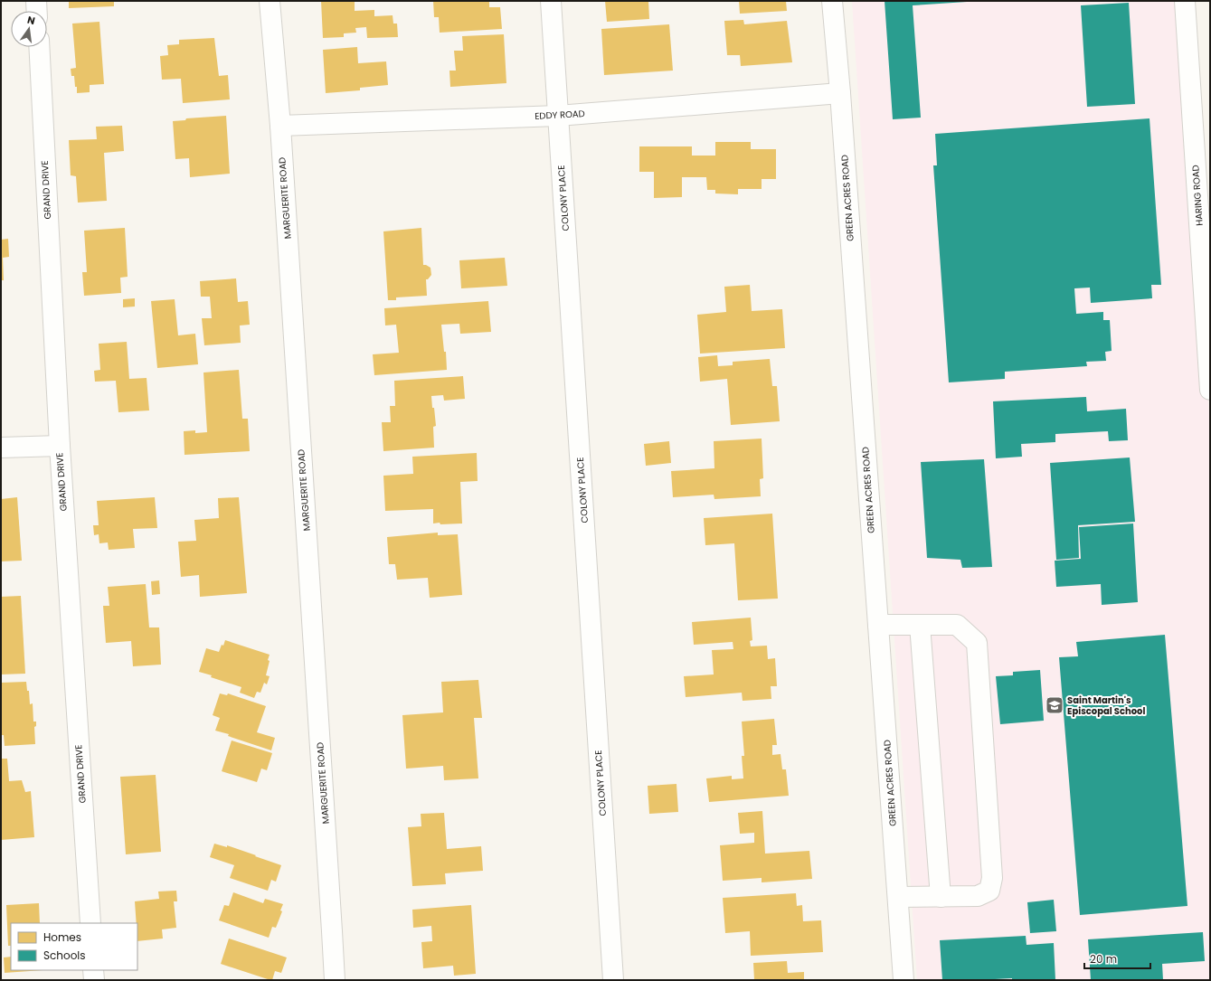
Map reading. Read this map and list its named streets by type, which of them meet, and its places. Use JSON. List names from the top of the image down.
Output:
{
  "streets": {
    "street": [
      "EDDY ROAD",
      "GRAND DRIVE",
      "HARING ROAD",
      "MARGUERITE ROAD",
      "COLONY PLACE",
      "GREEN ACRES ROAD"
    ]
  },
  "crossings": [
    ["EDDY ROAD", "MARGUERITE ROAD"],
    ["EDDY ROAD", "COLONY PLACE"],
    ["EDDY ROAD", "GREEN ACRES ROAD"]
  ],
  "places": {
    "school or university": ["Saint Martin's Episcopal School"]
  },
  "legend": ["Homes", "Schools"],
  "scale_bar": "20 m",
  "north": "top"
}
